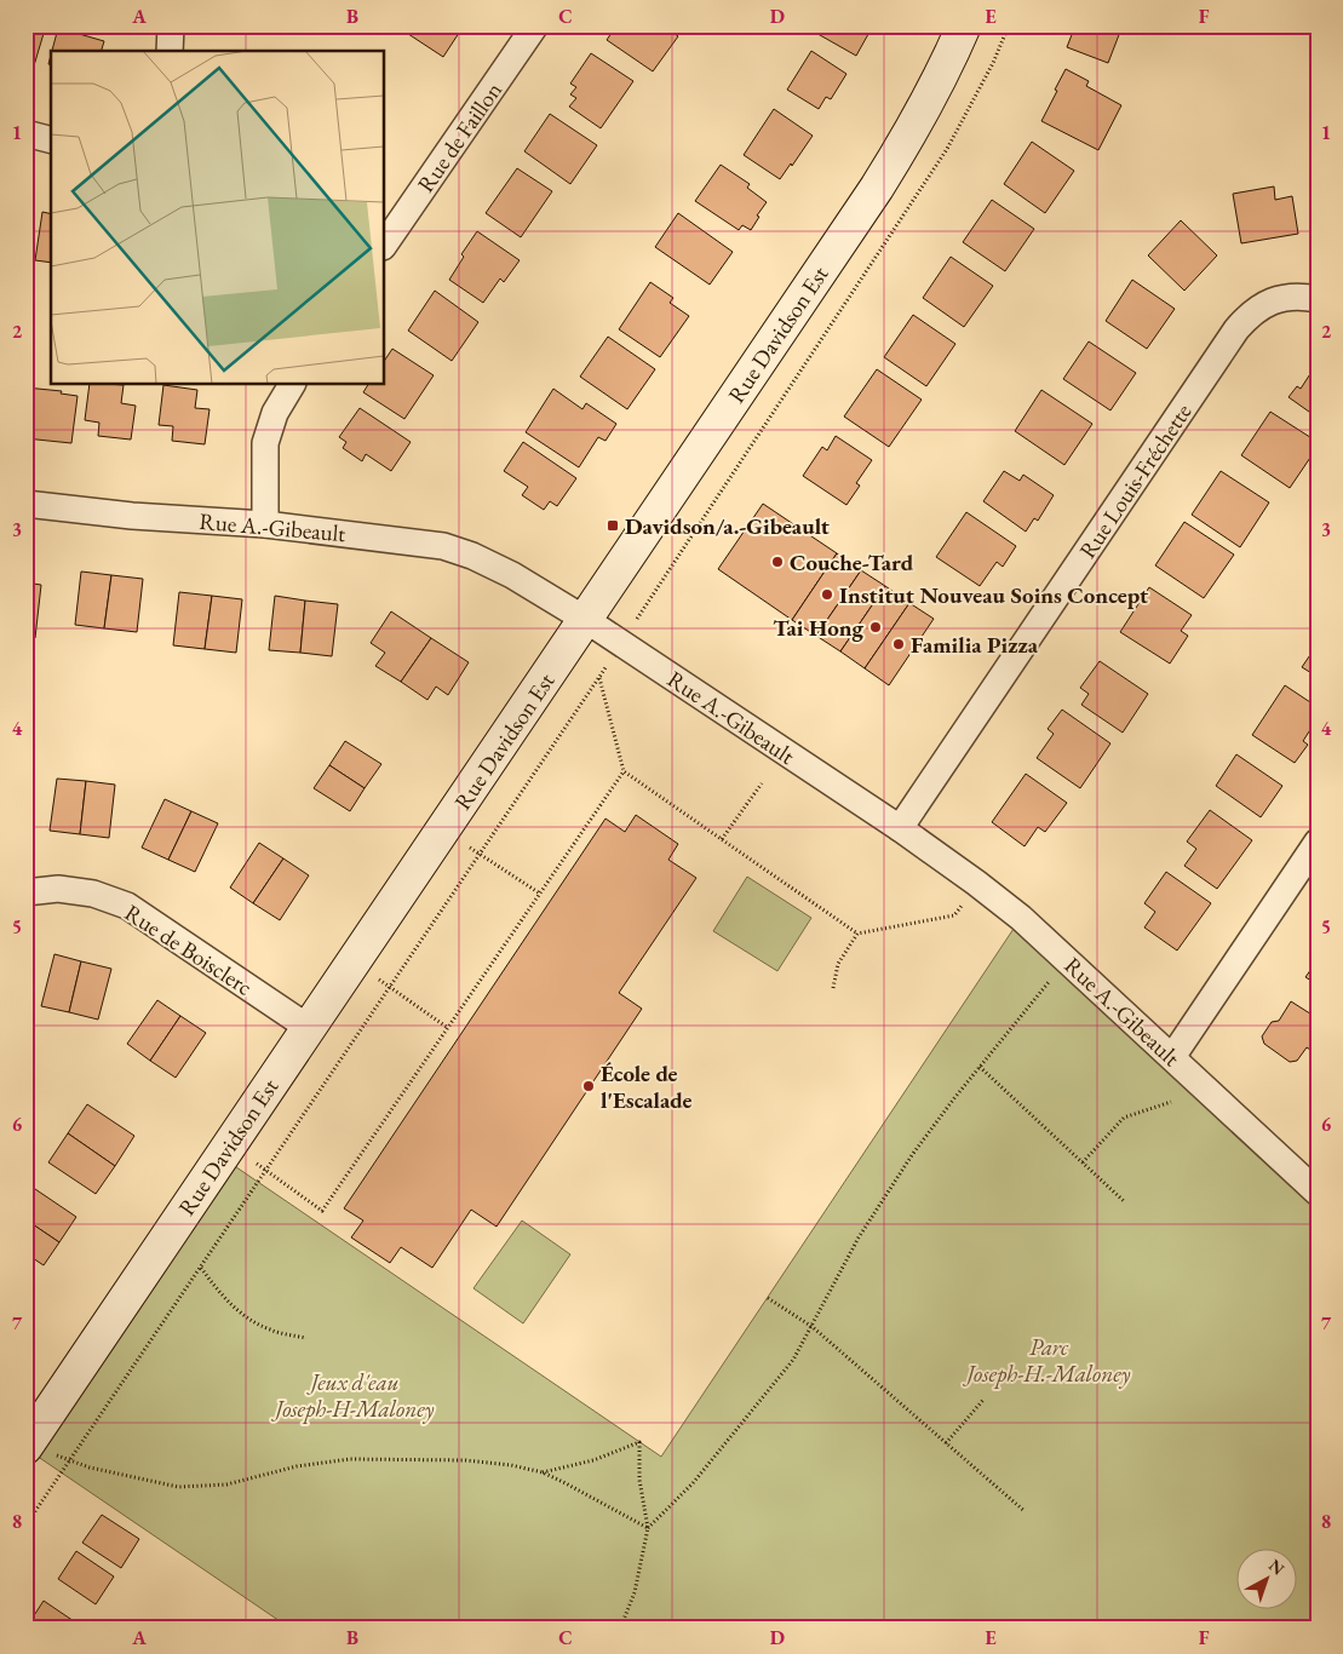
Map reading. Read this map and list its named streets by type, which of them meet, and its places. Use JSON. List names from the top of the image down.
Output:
{
  "streets": {
    "street": [
      "Rue de Faillon",
      "Rue Davidson Est",
      "Rue Louis-Fréchette",
      "Rue A.-Gibeault",
      "Rue de Boisclerc"
    ]
  },
  "crossings": [
    ["Rue Davidson Est", "Rue A.-Gibeault"],
    ["Rue Davidson Est", "Rue de Boisclerc"],
    ["Rue Louis-Fréchette", "Rue A.-Gibeault"]
  ],
  "parks": ["Parc Joseph-H.-Maloney", "Jeux d'eau Joseph-H-Maloney"],
  "places": {
    "transit": ["Davidson/a.-Gibeault"],
    "other": [
      "Couche-Tard",
      "Institut Nouveau Soins Concept",
      "Tai Hong",
      "Familia Pizza",
      "École de l'Escalade"
    ]
  },
  "north": "top right",
  "grid": {
    "columns": [
      "A",
      "B",
      "C",
      "D",
      "E",
      "F"
    ],
    "rows": [
      "1",
      "2",
      "3",
      "4",
      "5",
      "6",
      "7",
      "8"
    ]
  }
}
